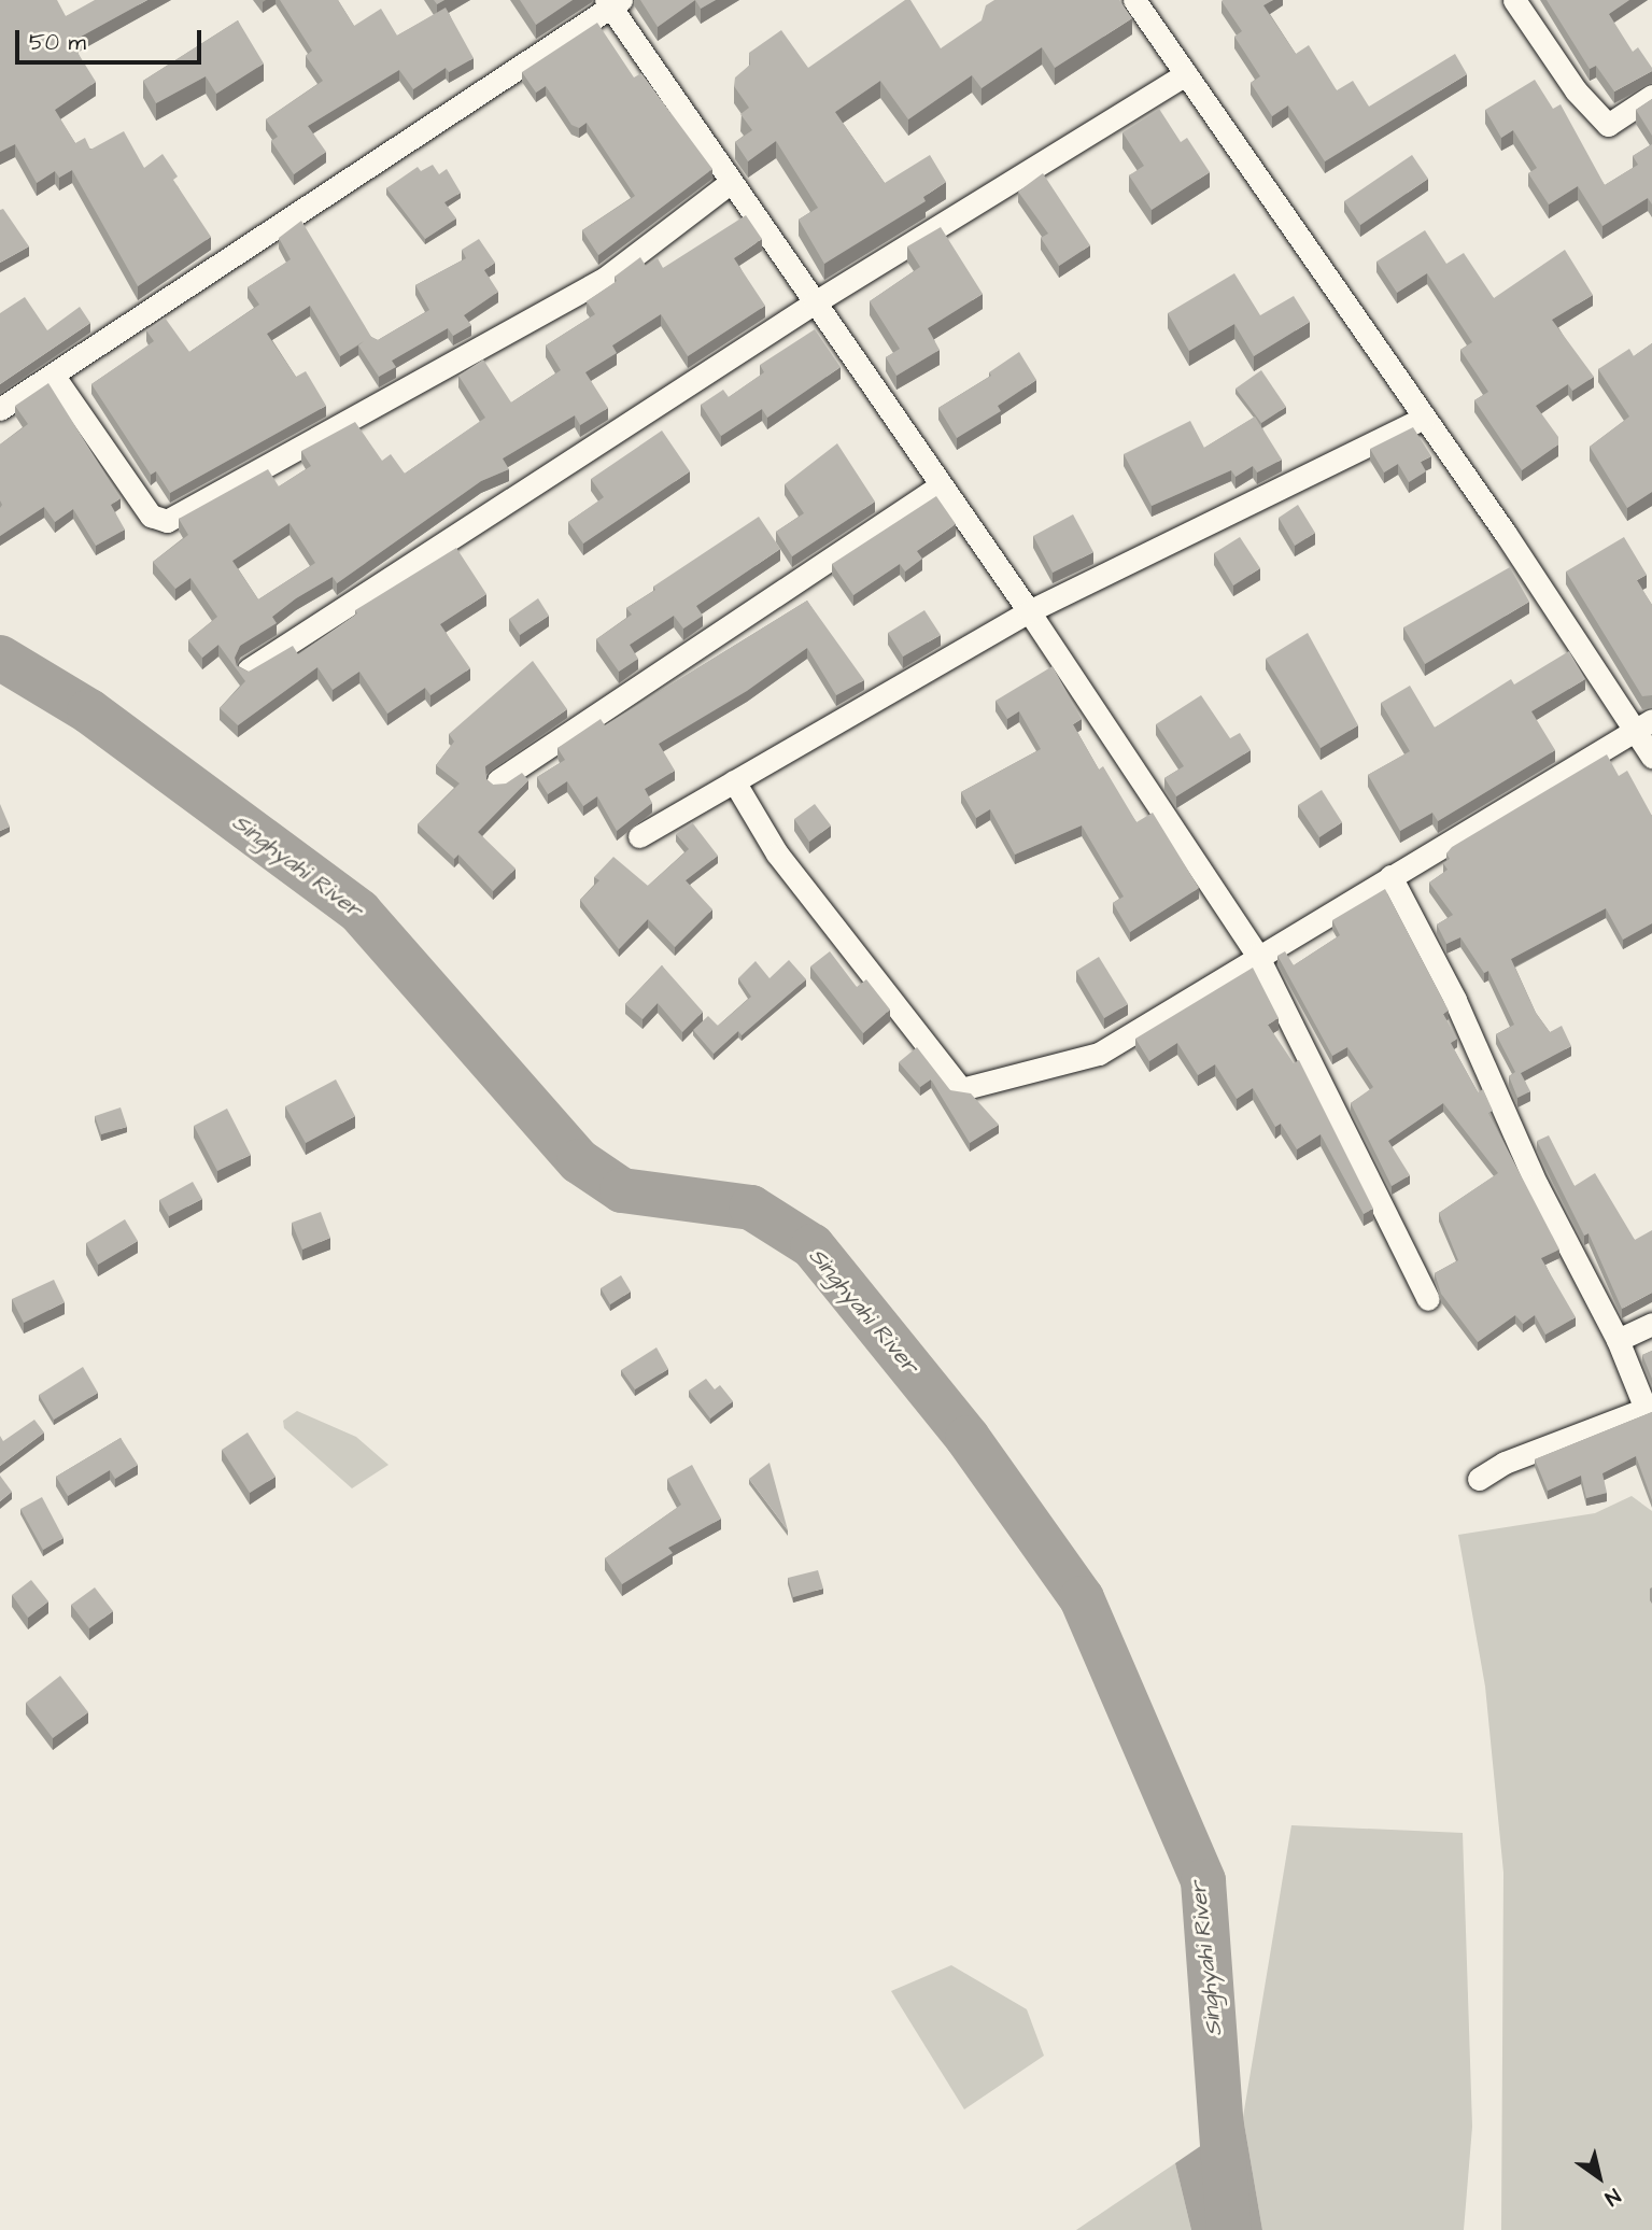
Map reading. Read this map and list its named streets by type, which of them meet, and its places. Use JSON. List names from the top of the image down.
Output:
{
  "water": ["Singhyahi River"],
  "scale_bar": "50 m",
  "north": "bottom right"
}
